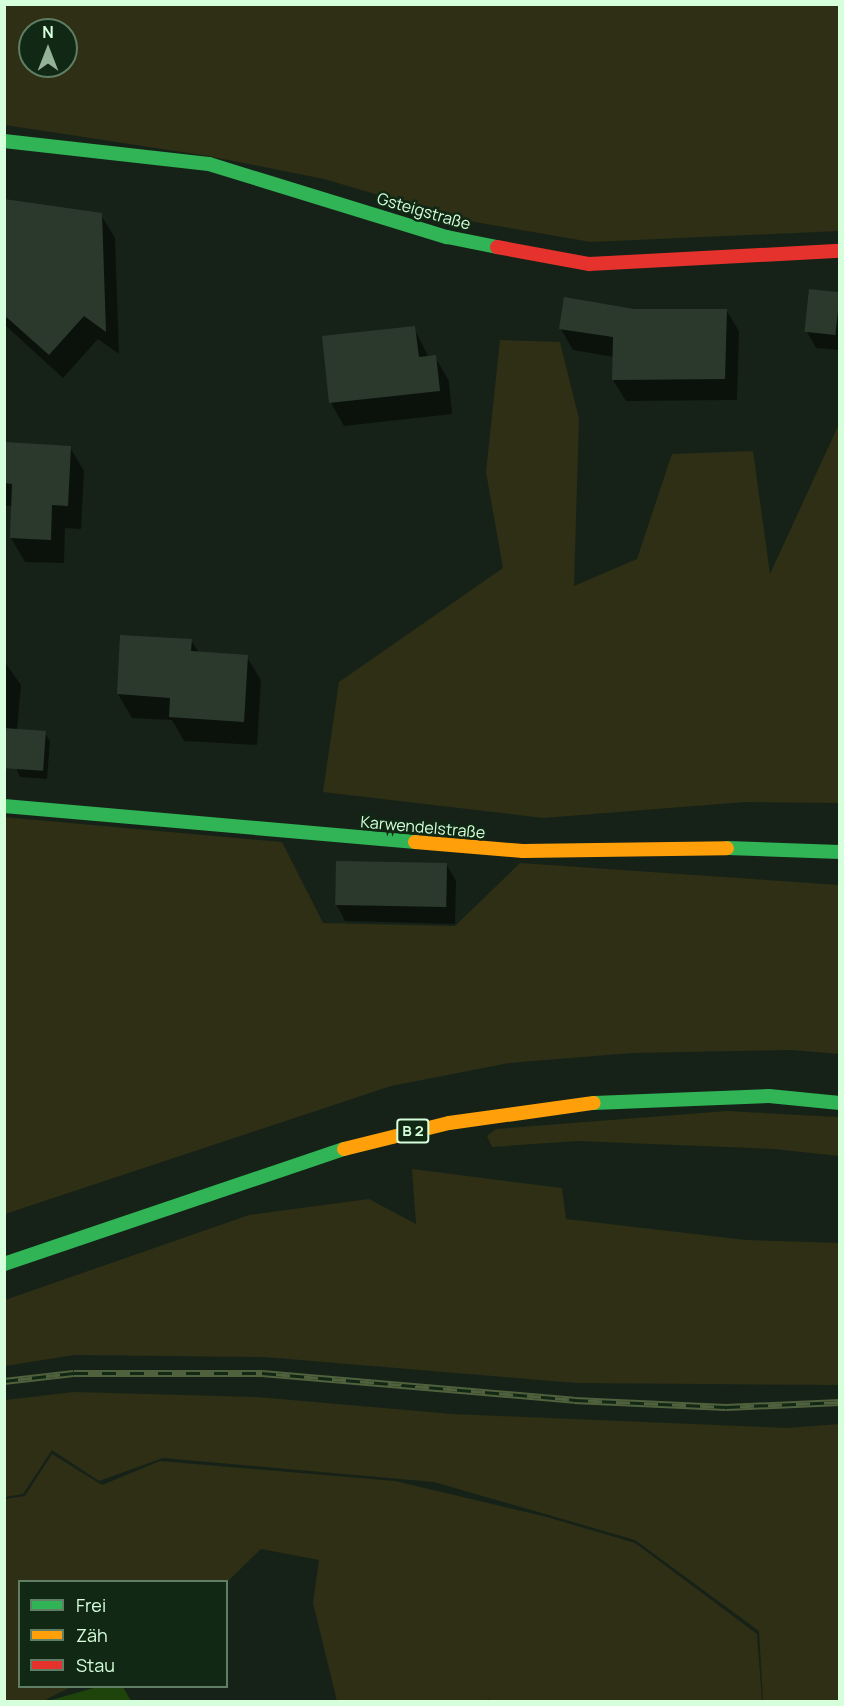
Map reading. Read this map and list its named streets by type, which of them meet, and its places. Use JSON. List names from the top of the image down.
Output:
{
  "streets": {
    "street": ["Gsteigstraße", "Karwendelstraße", "B 2"]
  },
  "legend": ["Frei", "Zäh", "Stau"],
  "north": "top"
}
